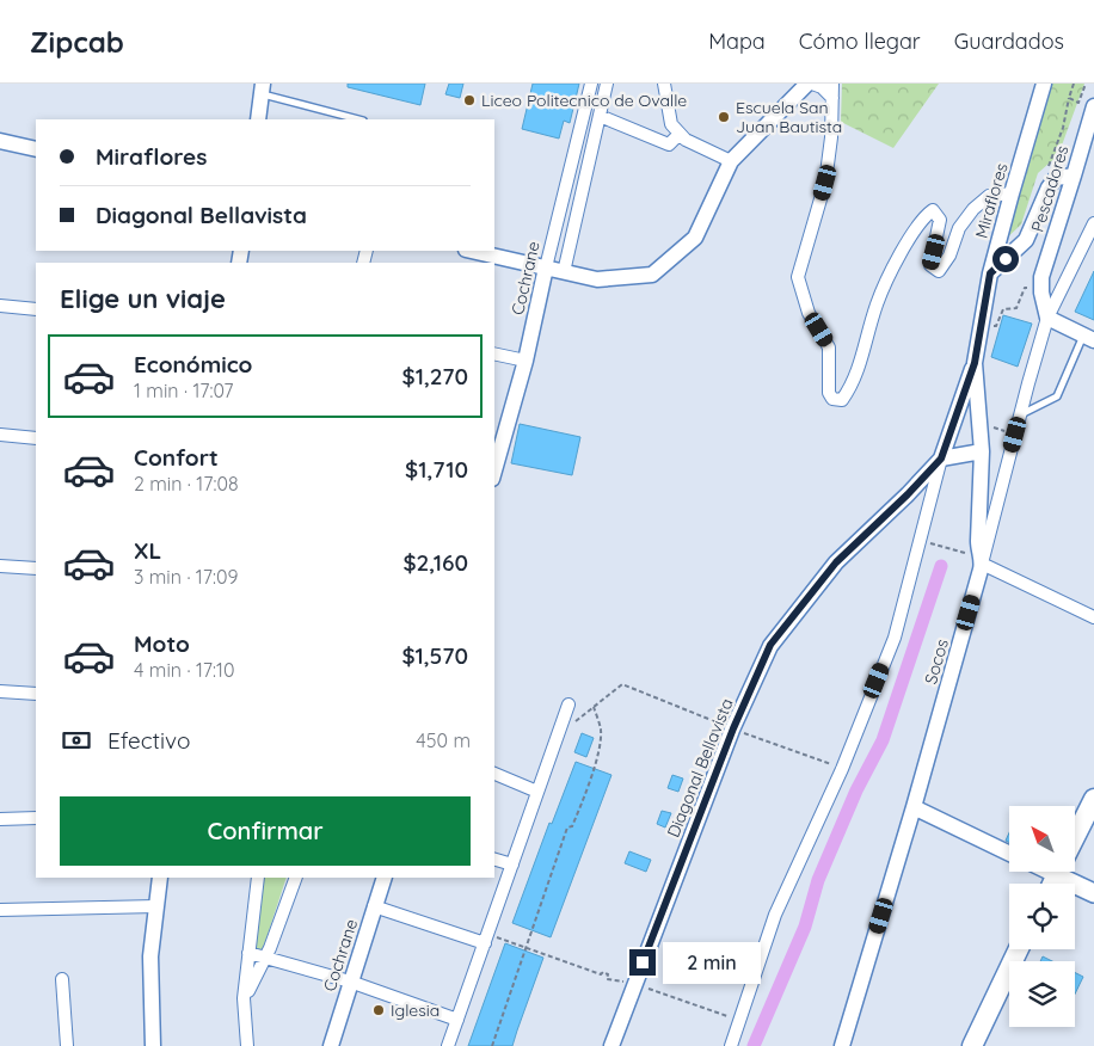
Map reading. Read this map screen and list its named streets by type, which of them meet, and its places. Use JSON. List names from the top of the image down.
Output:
{
  "streets": {
    "street": [
      "Pescadores",
      "Miraflores",
      "Cochrane",
      "Socos",
      "Diagonal Bellavista"
    ]
  },
  "crossings": [
    ["Pescadores", "Socos"],
    ["Miraflores", "Socos"],
    ["Miraflores", "Diagonal Bellavista"]
  ],
  "places": ["Liceo Politecnico de Ovalle", "Escuela San Juan Bautista", "Iglesia"],
  "north": "top left",
  "page": {
    "header": "Zipcab",
    "nav": ["Mapa", "Cómo llegar", "Guardados"],
    "banner": ["Miraflores", "Diagonal Bellavista"],
    "heading": "Elige un viaje",
    "list": [
      {
        "name": "Económico",
        "note": "1 min · 17:07",
        "value": "$1,270"
      },
      {
        "name": "Confort",
        "note": "2 min · 17:08",
        "value": "$1,710"
      },
      {
        "name": "XL",
        "note": "3 min · 17:09",
        "value": "$2,160"
      },
      {
        "name": "Moto",
        "note": "4 min · 17:10",
        "value": "$1,570"
      }
    ],
    "pay": ["Efectivo", "450 m"],
    "buttons": "Confirmar",
    "bubble": "2 min"
  }
}
